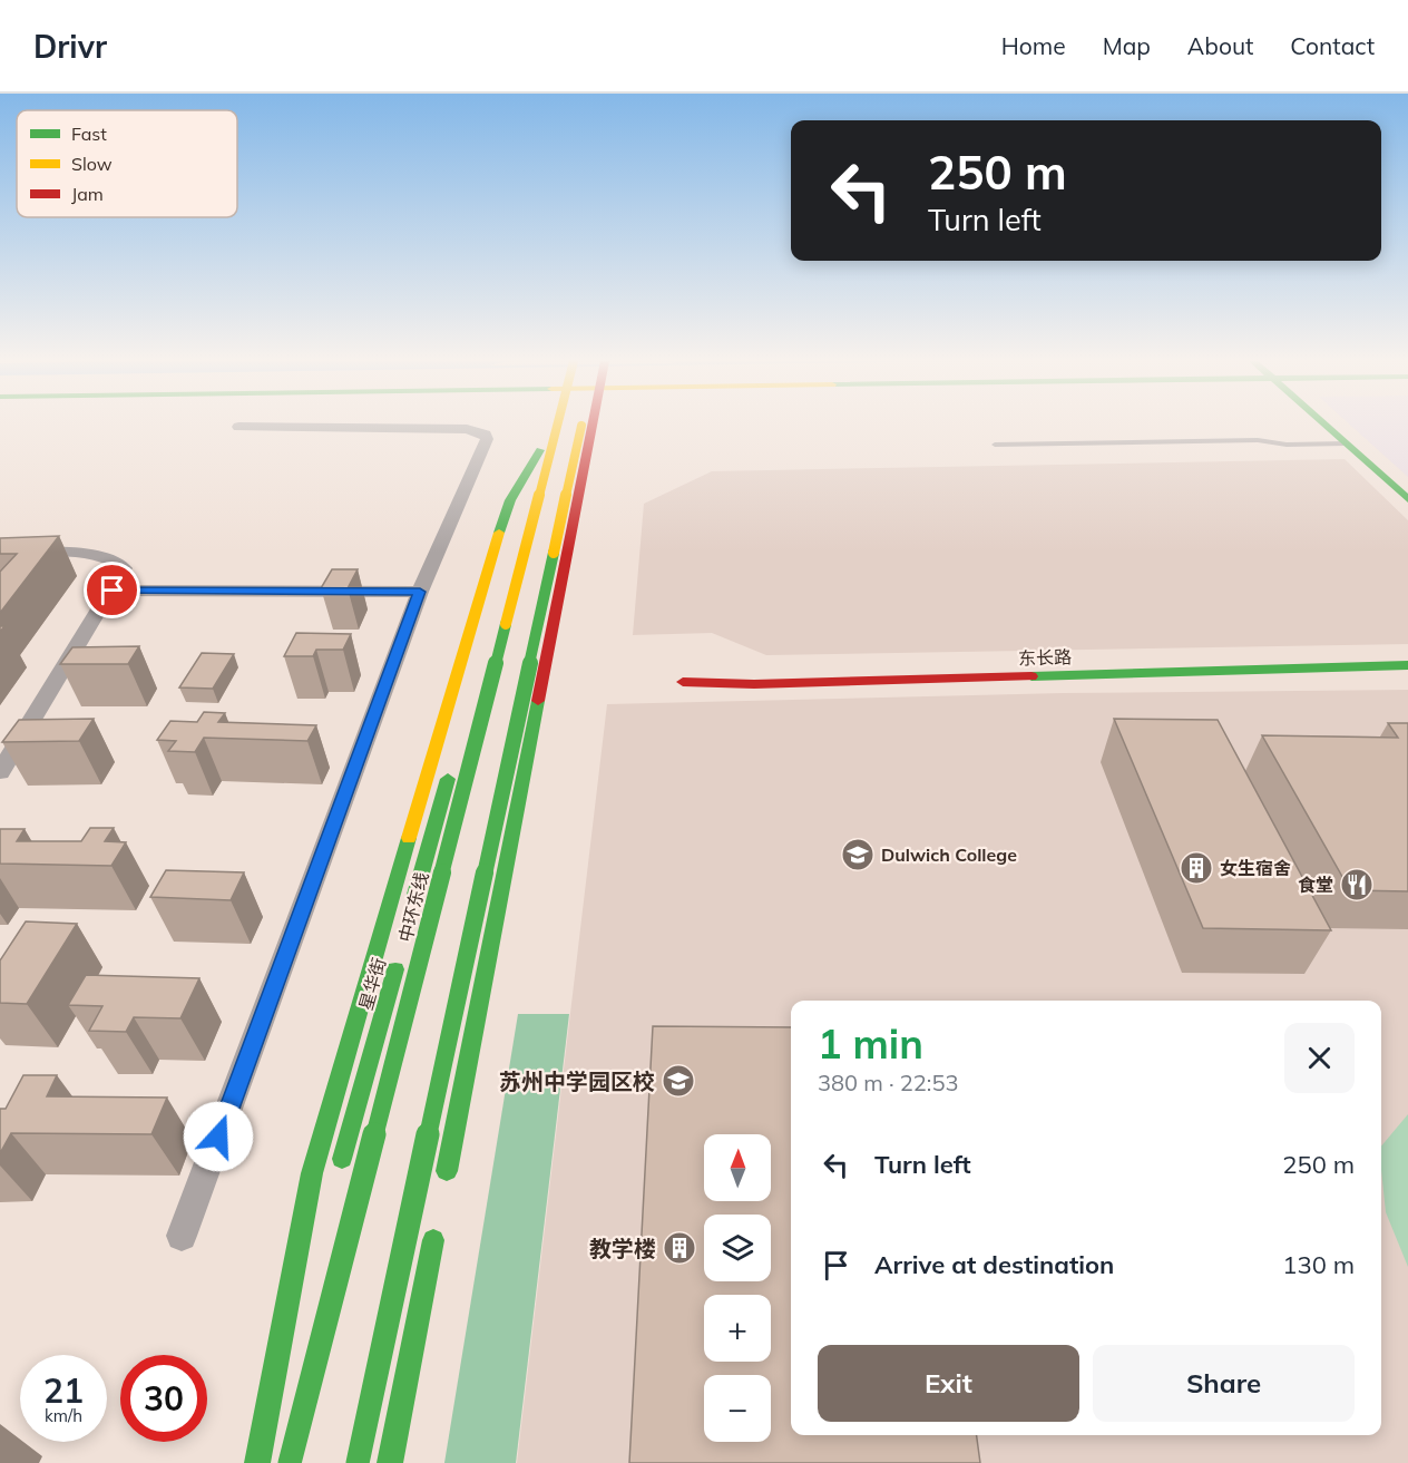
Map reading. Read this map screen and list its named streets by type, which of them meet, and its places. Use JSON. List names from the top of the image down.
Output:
{
  "streets": {
    "main road": ["东长路", "中环东线", "星华街"]
  },
  "places": {
    "school or university": ["Dulwich College", "苏州中学园区校"],
    "building": ["女生宿舍", "教学楼"],
    "restaurant": ["食堂"]
  },
  "legend": ["Fast", "Slow", "Jam"],
  "north": "top",
  "page": {
    "header": "Drivr",
    "nav": [
      "Home",
      "Map",
      "About",
      "Contact"
    ],
    "turn": ["250 m", "Turn left"],
    "heading": ["1 min", "380 m · 22:53"],
    "list": [
      {
        "name": "Turn left",
        "value": "250 m"
      },
      {
        "name": "Arrive at destination",
        "value": "130 m"
      }
    ],
    "map_buttons": ["+", "−"],
    "buttons": ["Exit", "Share"],
    "speed": "21 km/h",
    "limit": "30"
  }
}
